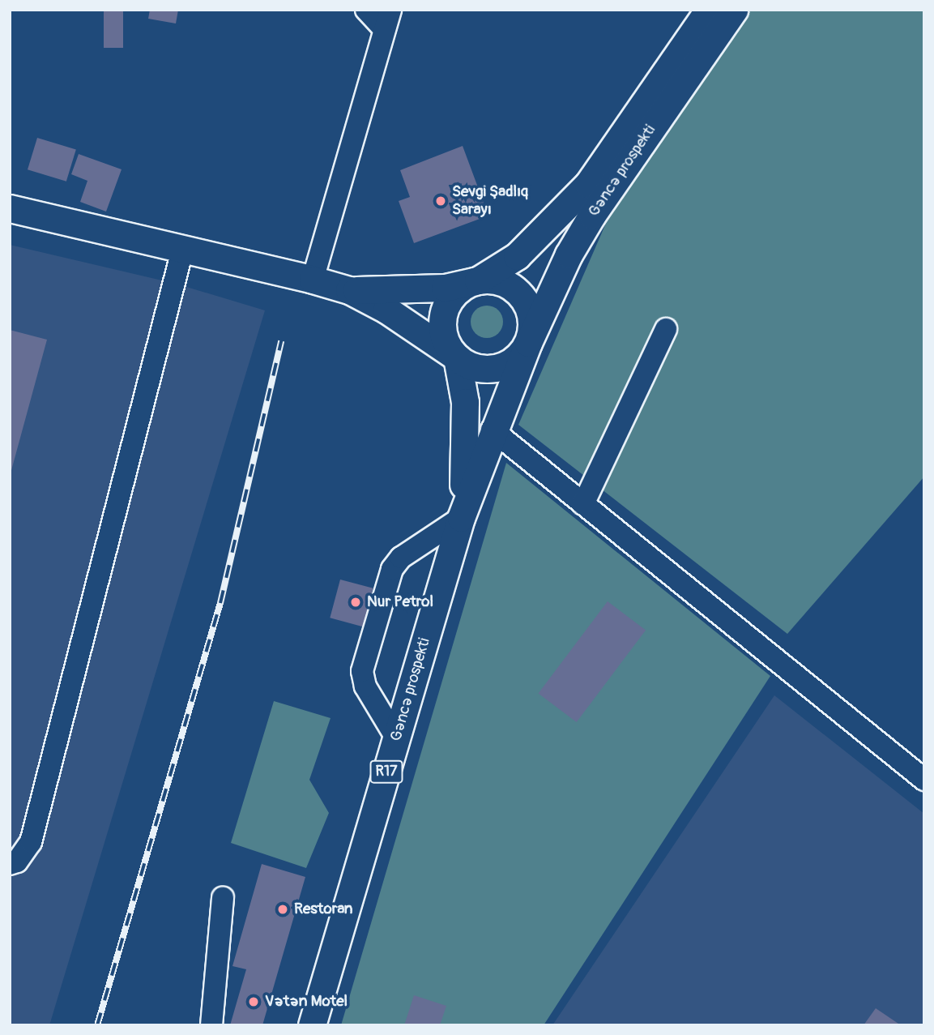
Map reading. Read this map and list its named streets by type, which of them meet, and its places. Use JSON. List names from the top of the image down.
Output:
{
  "streets": {
    "main road": ["Gəncə prospekti", "R17"]
  },
  "places": [
    "Sevgi Şadlıq Sarayı",
    "Nur Petrol",
    "Restoran",
    "Vətən Motel"
  ]
}
